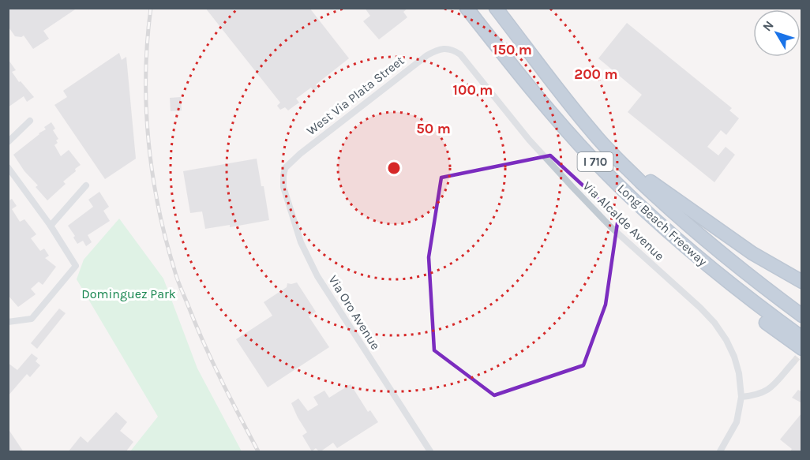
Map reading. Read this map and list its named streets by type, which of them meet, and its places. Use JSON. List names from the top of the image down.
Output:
{
  "streets": {
    "highway": ["I 710", "Long Beach Freeway"],
    "street": ["West Via Plata Street", "Via Alcalde Avenue", "Via Oro Avenue"]
  },
  "crossings": [
    ["West Via Plata Street", "Via Alcalde Avenue"],
    ["West Via Plata Street", "Via Oro Avenue"]
  ],
  "parks": ["Dominguez Park"],
  "north": "top left",
  "rings": [
    "150 m",
    "200 m",
    "100 m",
    "50 m"
  ]
}
